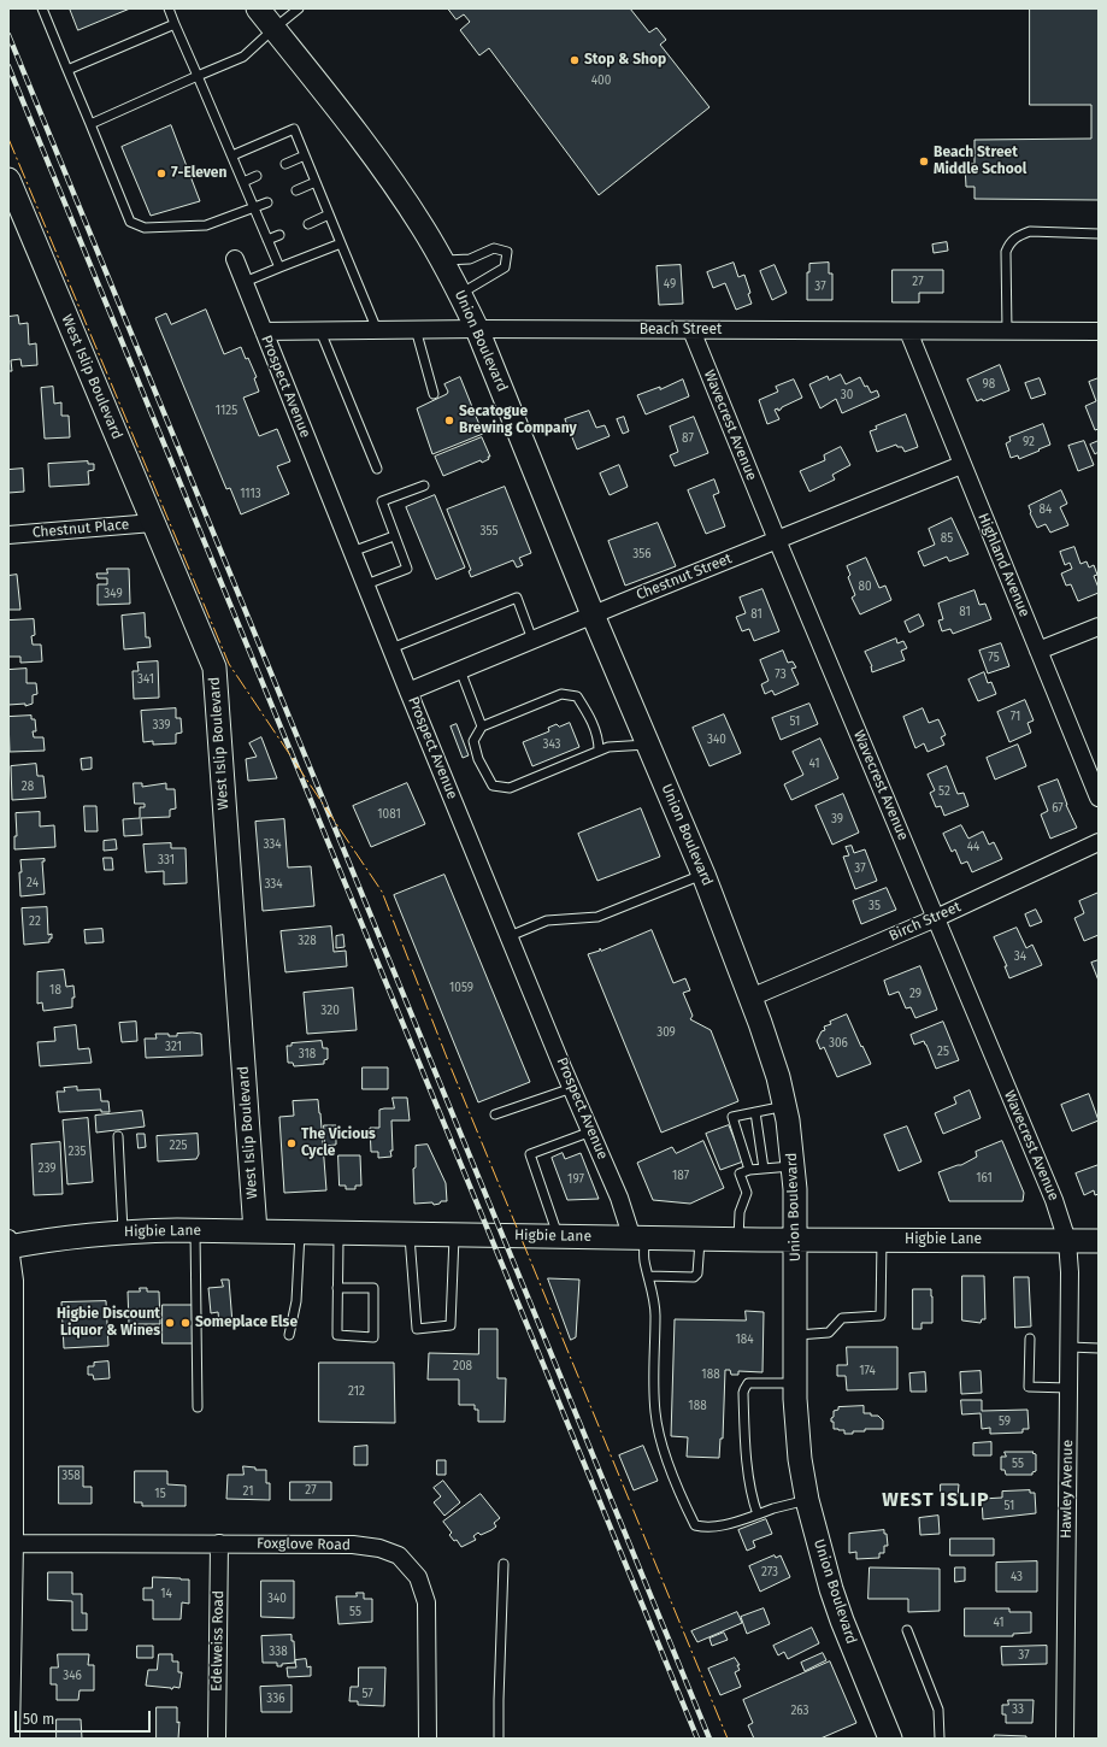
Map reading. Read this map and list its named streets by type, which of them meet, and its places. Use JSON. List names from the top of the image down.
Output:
{
  "streets": {
    "main road": ["Union Boulevard", "West Islip Boulevard", "Higbie Lane"],
    "street": [
      "Beach Street",
      "Prospect Avenue",
      "Wavecrest Avenue",
      "Chestnut Place",
      "Highland Avenue",
      "Chestnut Street",
      "Birch Street",
      "Hawley Avenue",
      "Foxglove Road",
      "Edelweiss Road"
    ]
  },
  "crossings": [
    ["Beach Street", "Union Boulevard"],
    ["Beach Street", "Prospect Avenue"],
    ["Beach Street", "Wavecrest Avenue"],
    ["Beach Street", "Highland Avenue"],
    ["Union Boulevard", "Chestnut Street"],
    ["Union Boulevard", "Birch Street"],
    ["Union Boulevard", "Higbie Lane"],
    ["West Islip Boulevard", "Chestnut Place"],
    ["West Islip Boulevard", "Higbie Lane"],
    ["Prospect Avenue", "Chestnut Street"],
    ["Prospect Avenue", "Higbie Lane"],
    ["Wavecrest Avenue", "Chestnut Street"],
    ["Wavecrest Avenue", "Birch Street"],
    ["Wavecrest Avenue", "Higbie Lane"],
    ["Wavecrest Avenue", "Hawley Avenue"],
    ["Highland Avenue", "Chestnut Street"],
    ["Higbie Lane", "Hawley Avenue"],
    ["Foxglove Road", "Edelweiss Road"]
  ],
  "districts": ["WEST ISLIP"],
  "places": [
    "Stop & Shop",
    "Beach Street Middle School",
    "7-Eleven",
    "Secatogue Brewing Company",
    "The Vicious Cycle",
    "Higbie Discount Liquor & Wines",
    "Someplace Else"
  ],
  "house_numbers": [
    "400",
    "27",
    "49",
    "37",
    "98",
    "30",
    "1125",
    "87",
    "92",
    "1113",
    "84",
    "355",
    "85",
    "356",
    "80",
    "349",
    "81",
    "81",
    "75",
    "73",
    "341",
    "71",
    "51",
    "339",
    "340",
    "343",
    "41",
    "28",
    "52",
    "67",
    "1081",
    "39",
    "334",
    "44",
    "331",
    "37",
    "24",
    "334",
    "35",
    "22",
    "328",
    "34",
    "1059",
    "18",
    "29",
    "320",
    "309",
    "306",
    "321",
    "25",
    "318",
    "225",
    "235",
    "239",
    "187",
    "161",
    "197",
    "184",
    "208",
    "174",
    "188",
    "212",
    "188",
    "59",
    "55",
    "358",
    "27",
    "21",
    "15",
    "51",
    "273",
    "43",
    "14",
    "340",
    "55",
    "41",
    "338",
    "37",
    "346",
    "57",
    "336",
    "33",
    "263"
  ],
  "scale_bar": "50 m"
}
